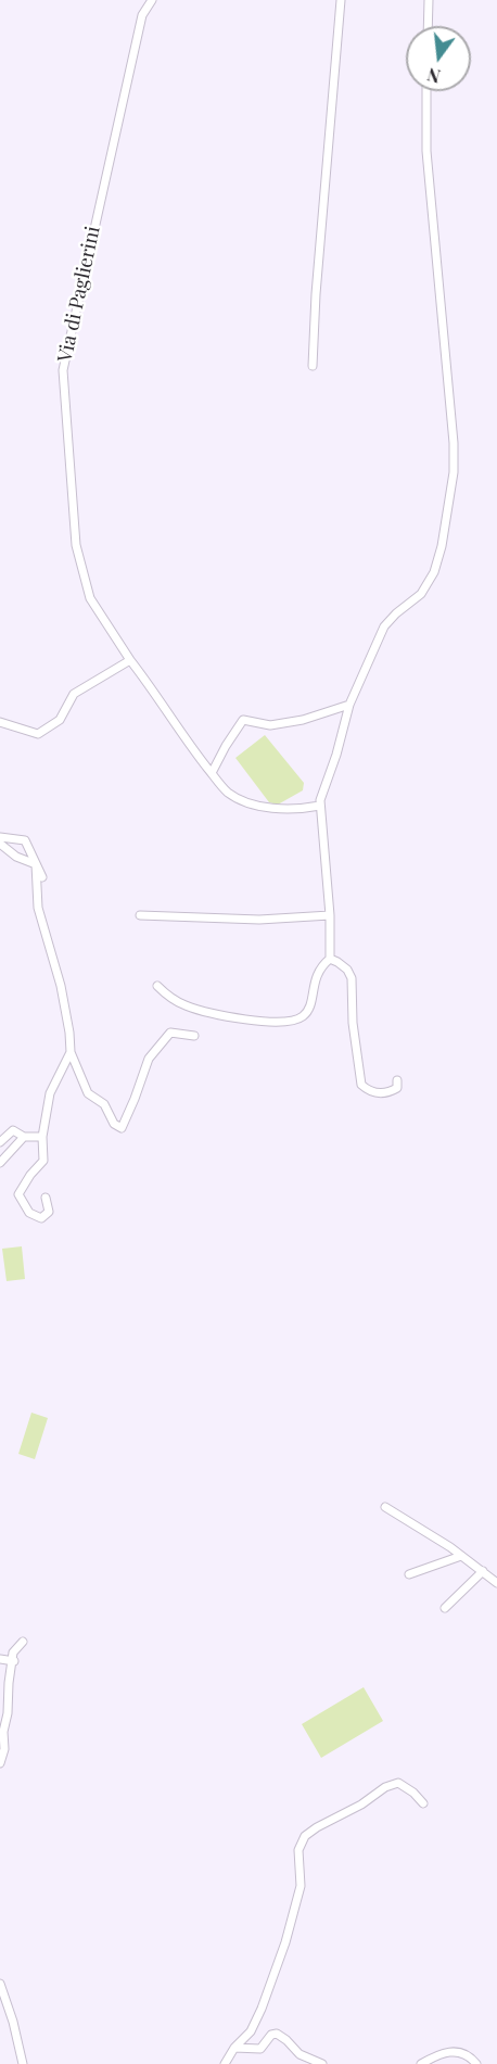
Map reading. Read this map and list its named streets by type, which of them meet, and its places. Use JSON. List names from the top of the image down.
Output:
{
  "streets": {
    "street": ["Via di Paglierini"]
  },
  "north": "bottom"
}
